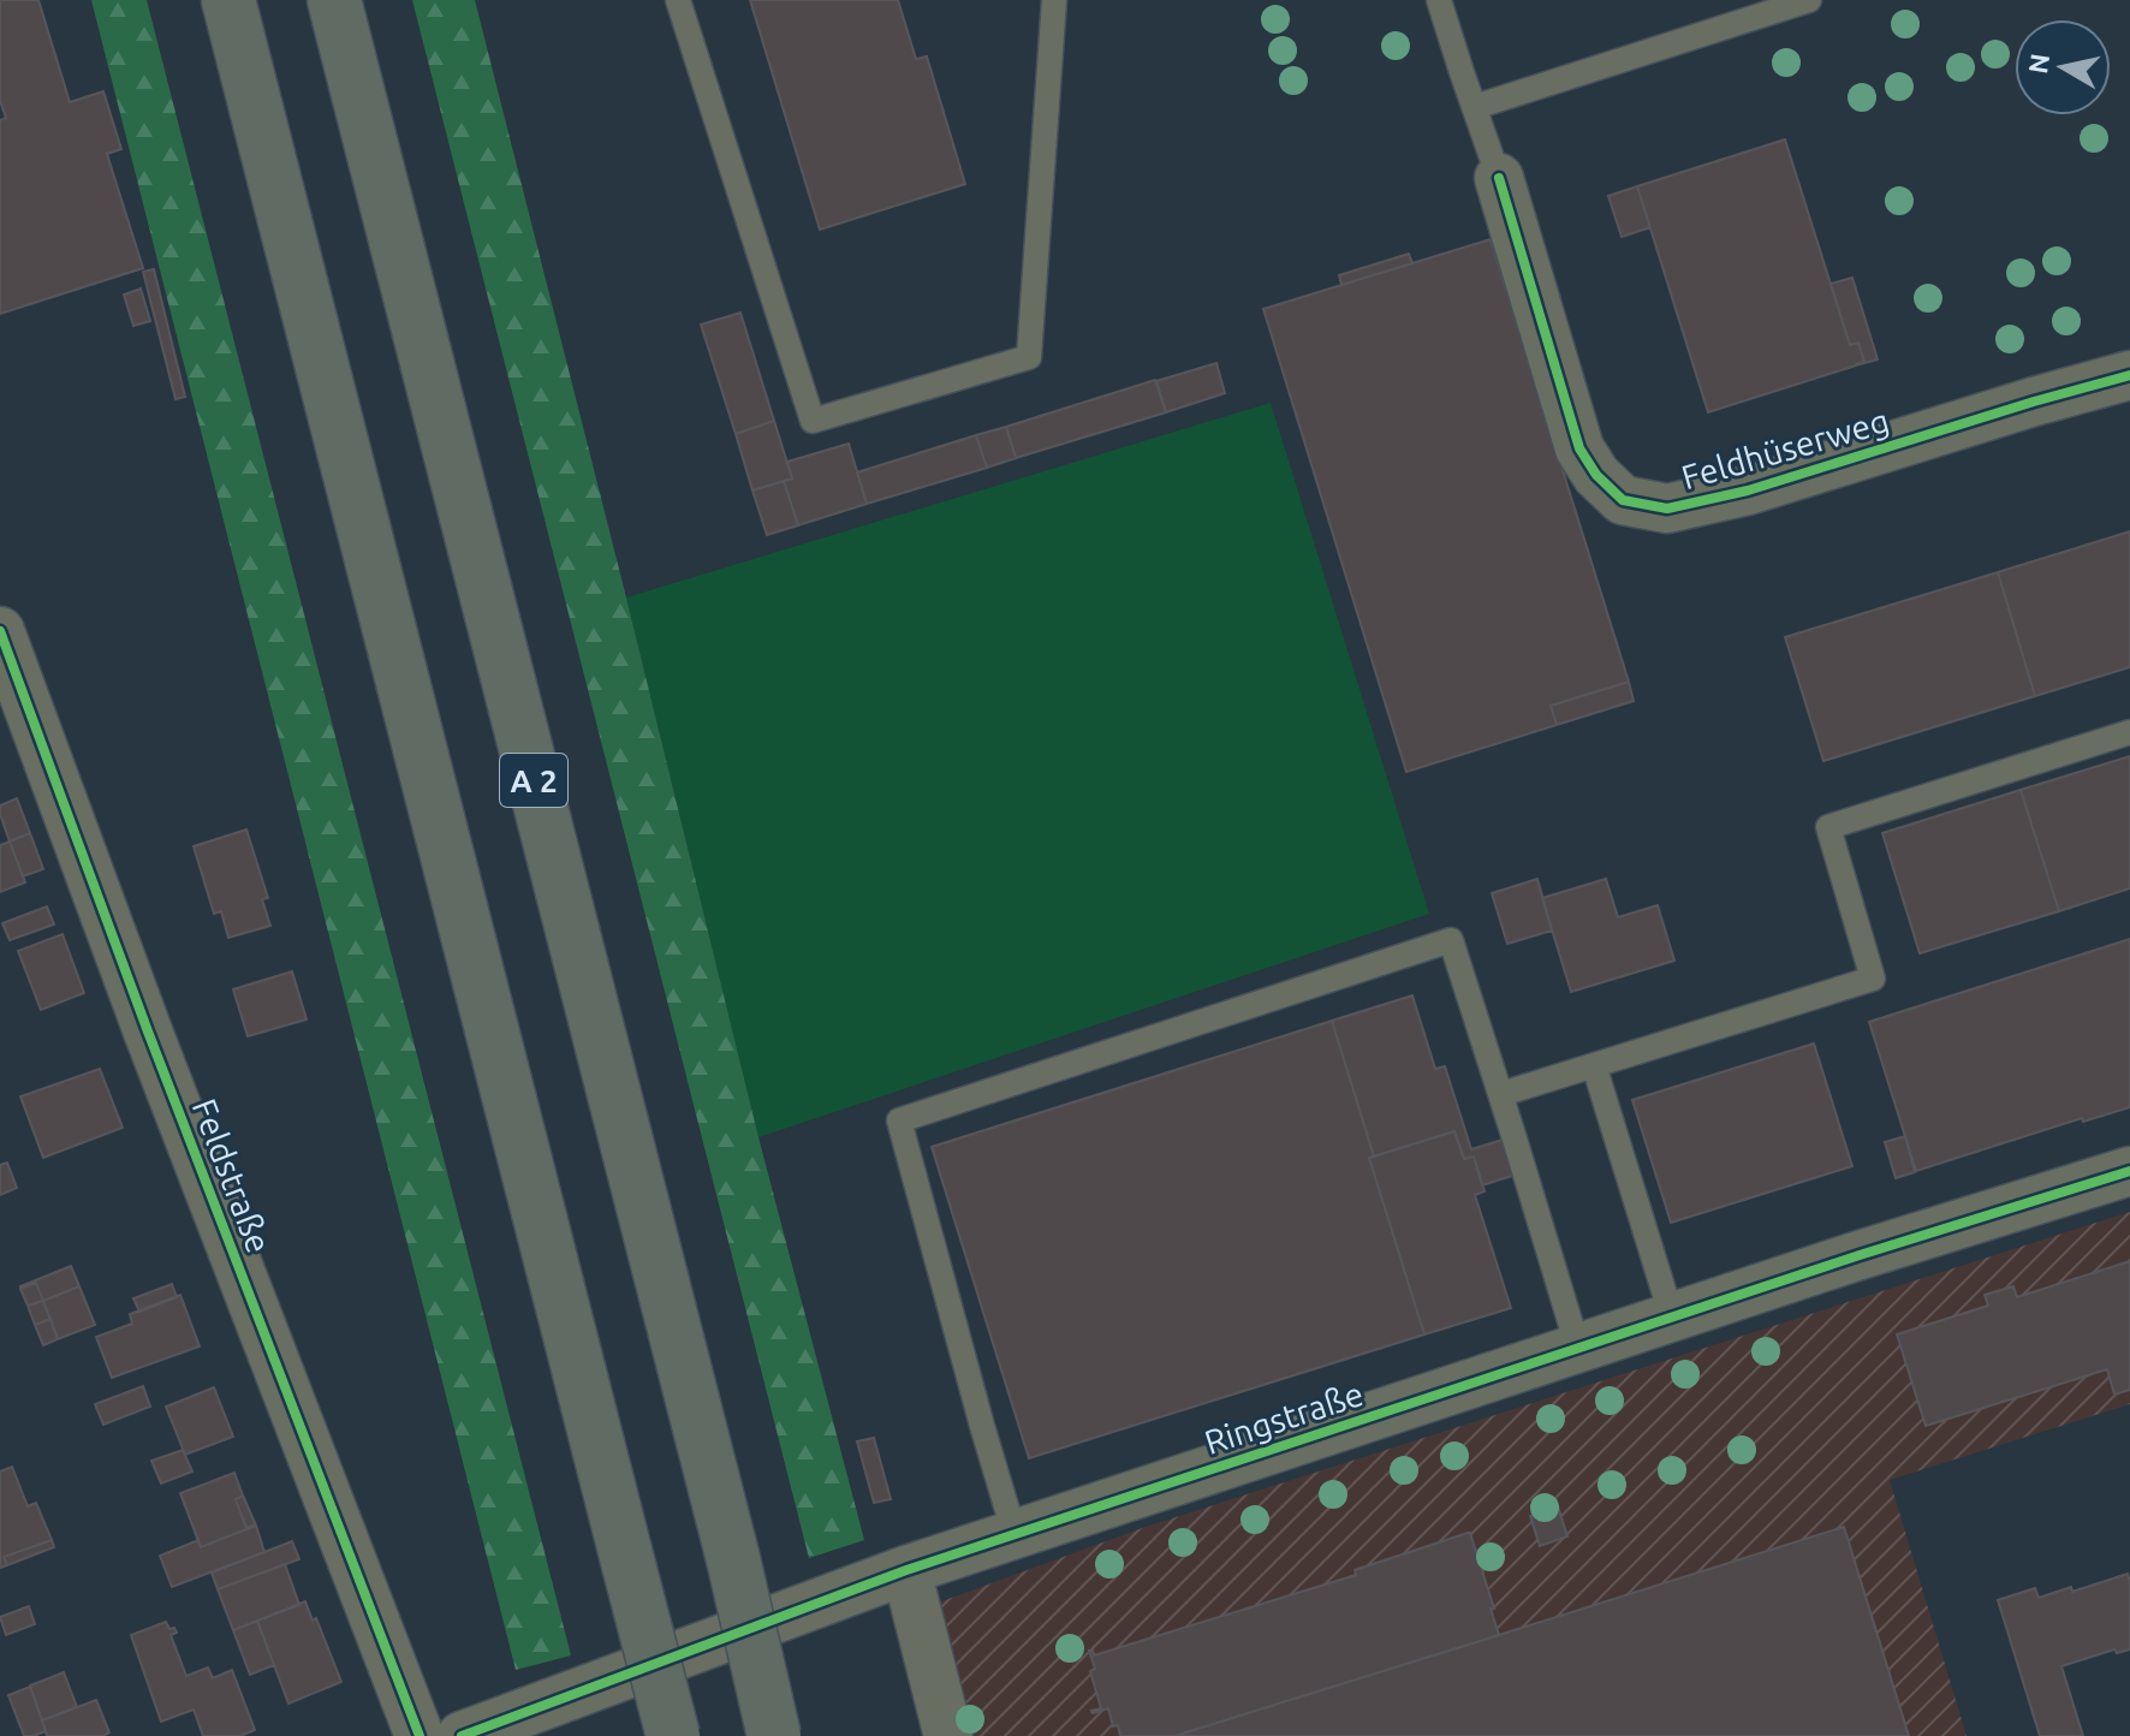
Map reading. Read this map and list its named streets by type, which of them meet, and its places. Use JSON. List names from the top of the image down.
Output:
{
  "streets": {
    "highway": ["A 2"],
    "street": ["Feldhüserweg", "Feldstraße", "Ringstraße"]
  },
  "north": "left"
}
